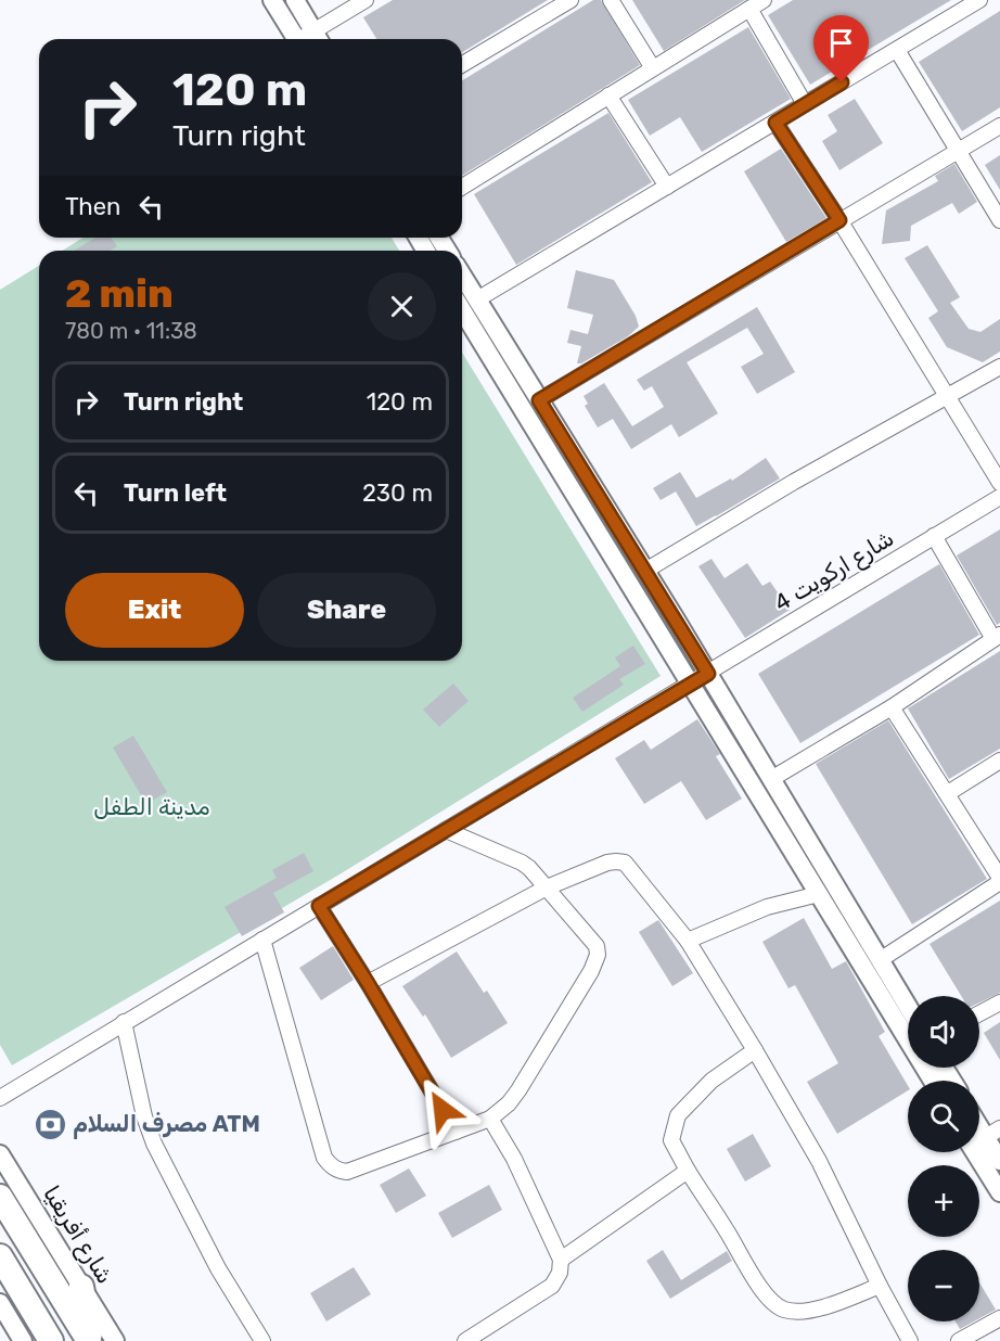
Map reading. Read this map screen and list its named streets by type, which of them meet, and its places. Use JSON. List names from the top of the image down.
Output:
{
  "streets": {
    "street": ["شارع اركويت 4", "شارع أفريقيا"]
  },
  "parks": ["مدينة الطفل"],
  "places": {
    "bank": ["مصرف السلام ATM"]
  },
  "page": {
    "turn": ["120 m", "Turn right"],
    "then": "Then",
    "heading": ["2 min", "780 m · 11:38"],
    "list": [
      {
        "name": "Turn right",
        "value": "120 m"
      },
      {
        "name": "Turn left",
        "value": "230 m"
      }
    ],
    "buttons": ["Exit", "Share"],
    "map_buttons": ["+", "−"]
  }
}
